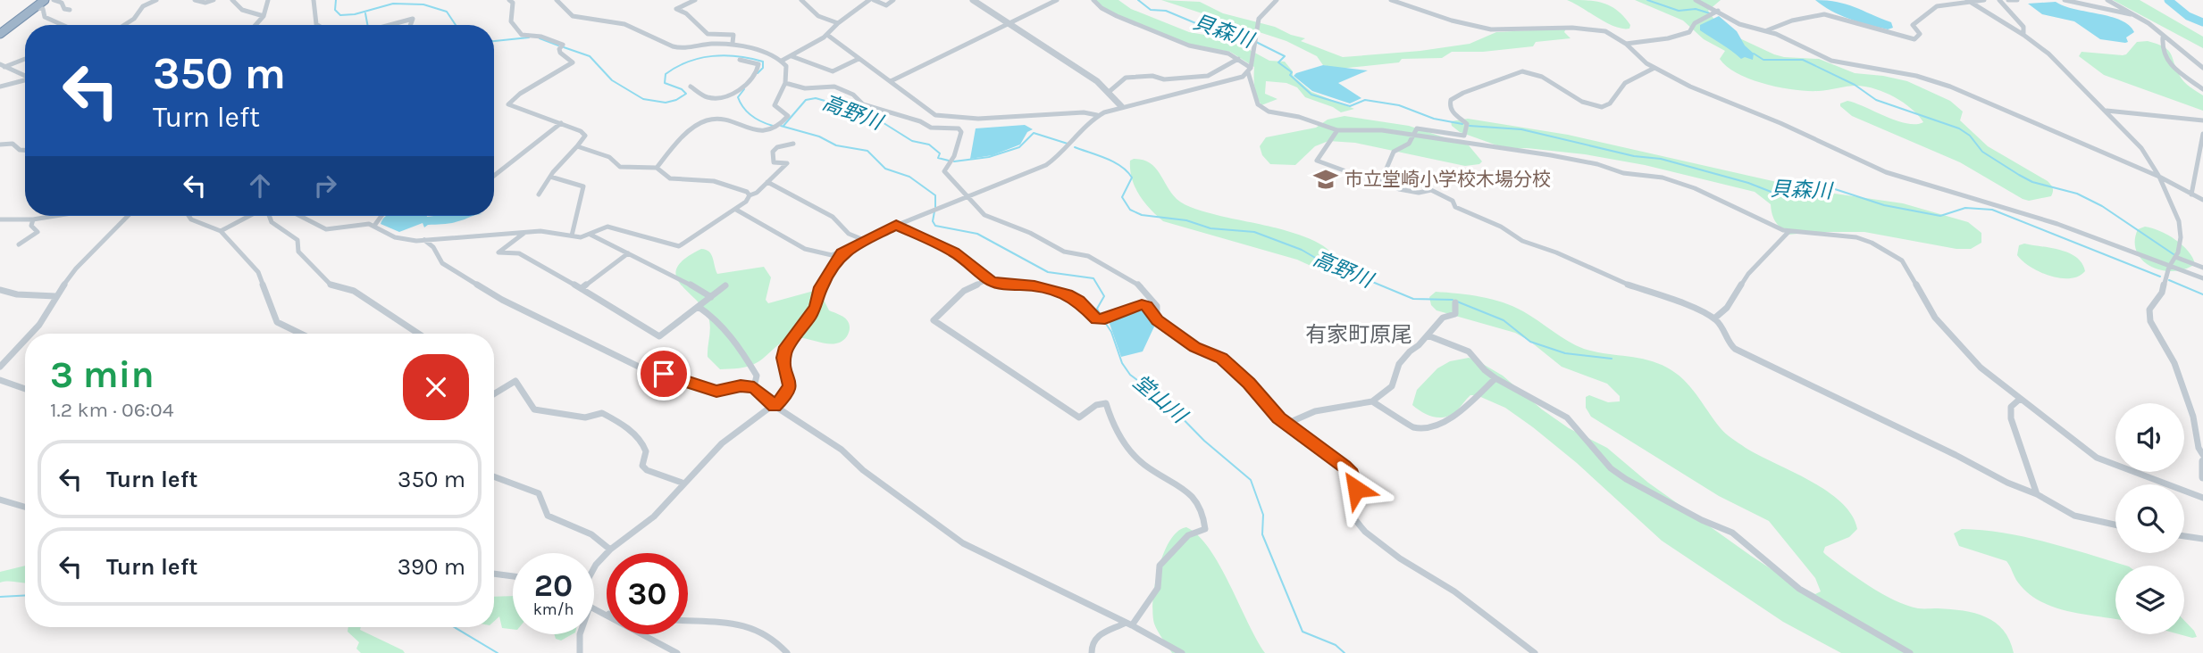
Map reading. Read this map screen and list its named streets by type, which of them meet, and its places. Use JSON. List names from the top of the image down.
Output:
{
  "districts": ["有家町原尾"],
  "water": ["貝森川", "高野川", "堂山川"],
  "places": {
    "school or university": ["市立堂崎小学校木場分校"]
  },
  "page": {
    "turn": ["350 m", "Turn left"],
    "heading": ["3 min", "1.2 km · 06:04"],
    "list": [
      {
        "name": "Turn left",
        "value": "350 m"
      },
      {
        "name": "Turn left",
        "value": "390 m"
      }
    ],
    "speed": "20 km/h",
    "limit": "30"
  }
}
